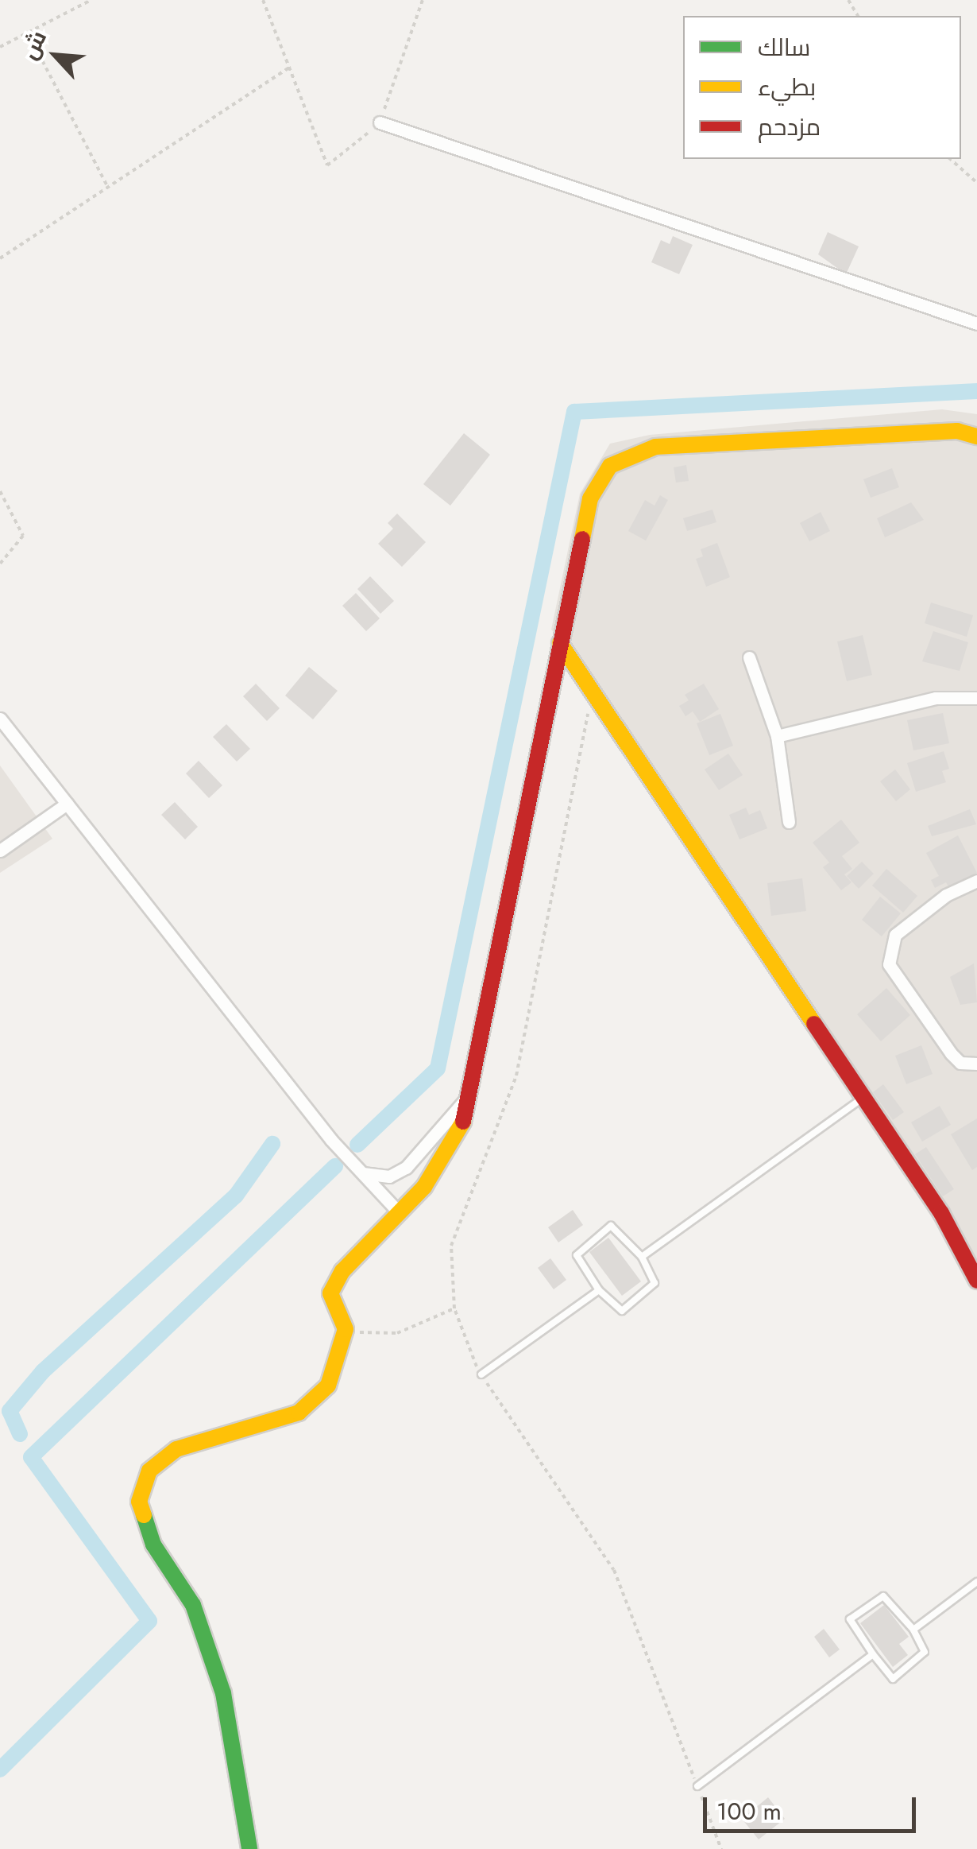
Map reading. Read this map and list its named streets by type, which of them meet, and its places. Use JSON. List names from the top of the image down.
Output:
{
  "legend": ["سالك", "بطيء", "مزدحم"],
  "scale_bar": "100 m",
  "north": "top left"
}
